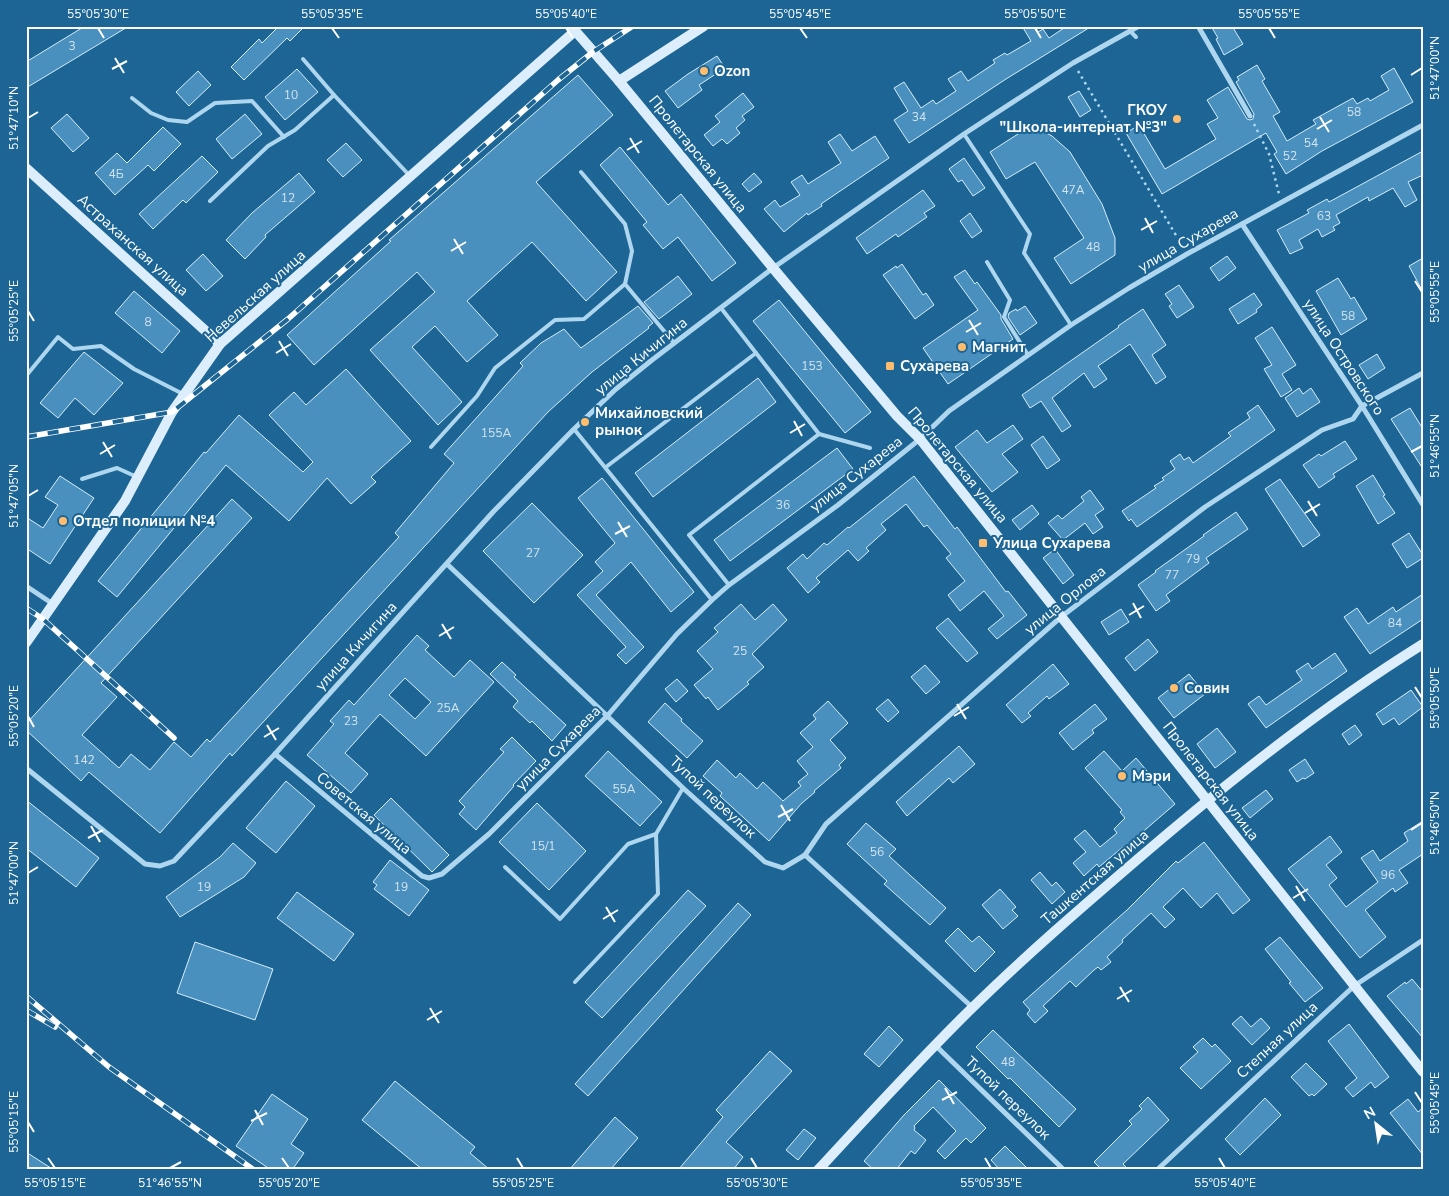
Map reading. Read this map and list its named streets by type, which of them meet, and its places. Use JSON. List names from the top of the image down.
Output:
{
  "streets": {
    "street": [
      "Пролетарская улица",
      "улица Сухарева",
      "Астраханская улица",
      "Невельская улица",
      "улица Кичигина",
      "улица Островского",
      "улица Орлова",
      "Тупой переулок",
      "Советская улица",
      "Ташкентская улица",
      "Степная улица"
    ]
  },
  "crossings": [
    ["Пролетарская улица", "улица Сухарева"],
    ["Пролетарская улица", "Невельская улица"],
    ["Пролетарская улица", "улица Кичигина"],
    ["Пролетарская улица", "улица Орлова"],
    ["Пролетарская улица", "Ташкентская улица"],
    ["Пролетарская улица", "Степная улица"],
    ["улица Сухарева", "улица Островского"],
    ["улица Сухарева", "Тупой переулок"],
    ["улица Сухарева", "Советская улица"],
    ["Астраханская улица", "Невельская улица"],
    ["улица Кичигина", "Тупой переулок"],
    ["улица Кичигина", "Советская улица"],
    ["улица Островского", "улица Орлова"],
    ["улица Орлова", "Тупой переулок"],
    ["Тупой переулок", "Ташкентская улица"]
  ],
  "places": {
    "other": [
      "Ozon",
      "ГКОУ \"Школа-интернат №3\"",
      "Магнит",
      "Михайловский рынок",
      "Отдел полиции №4",
      "Совин",
      "Мэри"
    ],
    "transit": ["Сухарева", "Улица Сухарева"]
  },
  "house_numbers": [
    "3",
    "10",
    "58",
    "34",
    "54",
    "52",
    "4Б",
    "47А",
    "12",
    "63",
    "48",
    "58",
    "8",
    "153",
    "155А",
    "36",
    "27",
    "79",
    "77",
    "84",
    "25",
    "25А",
    "23",
    "142",
    "55А",
    "15/1",
    "56",
    "96",
    "19",
    "19",
    "48"
  ],
  "north": "top left",
  "coordinates": [
    "55°05'30\"E",
    "55°05'35\"E",
    "55°05'40\"E",
    "55°05'45\"E",
    "55°05'50\"E",
    "55°05'55\"E",
    "51°47'00\"N",
    "51°47'10\"N",
    "55°05'25\"E",
    "51°46'55\"N",
    "51°47'05\"N",
    "55°05'20\"E",
    "51°46'50\"N",
    "55°05'15\"E"
  ]
}
